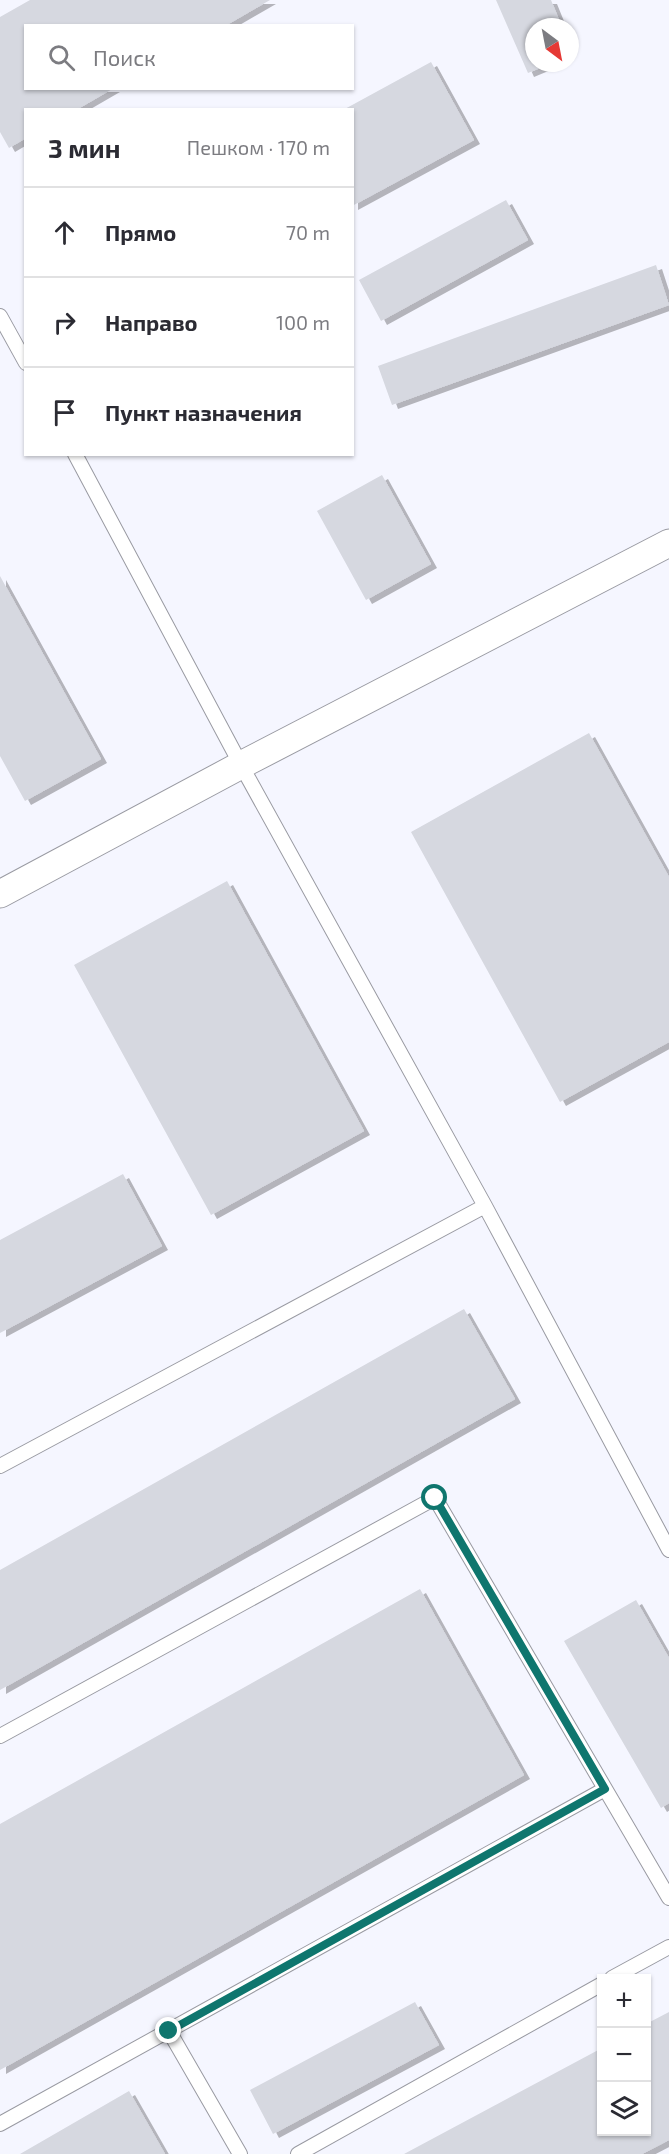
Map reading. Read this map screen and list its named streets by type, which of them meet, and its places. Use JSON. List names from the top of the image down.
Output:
{
  "north": "bottom right",
  "page": {
    "search": "Поиск",
    "heading": ["3 мин", "Пешком · 170 m"],
    "list": [
      ["Прямо", "70 m"],
      ["Направо", "100 m"],
      "Пункт назначения"
    ],
    "map_buttons": ["+", "−"]
  }
}
